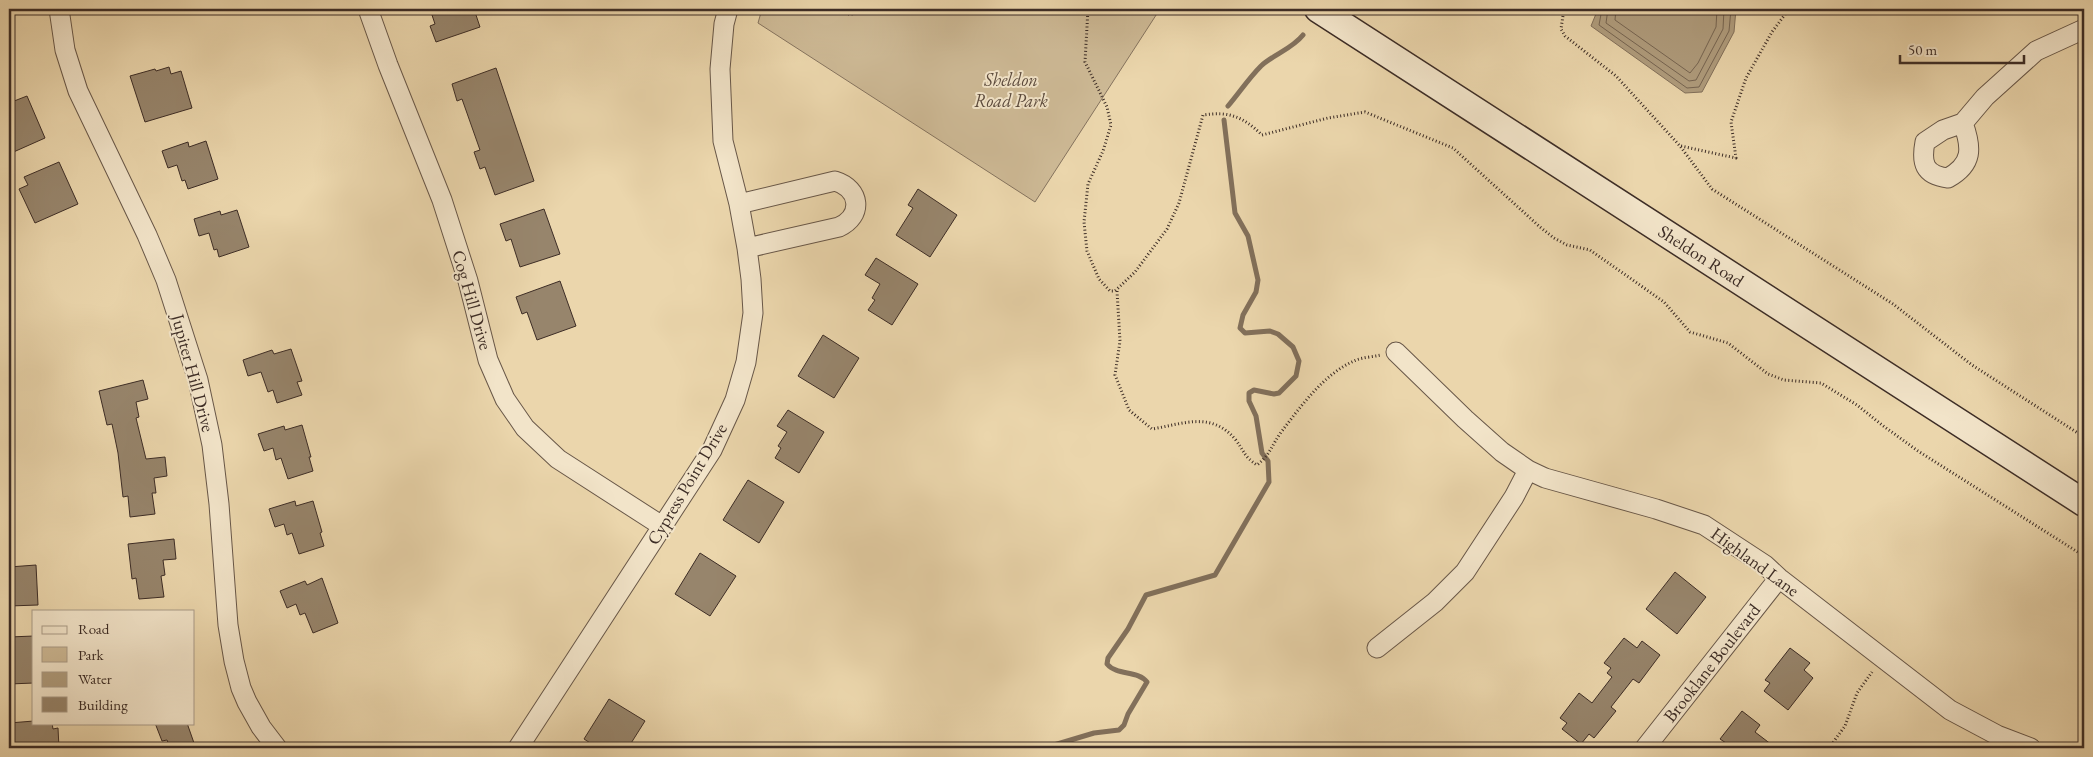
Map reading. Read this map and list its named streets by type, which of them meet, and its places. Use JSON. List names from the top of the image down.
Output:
{
  "streets": {
    "main road": ["Sheldon Road"],
    "street": [
      "Cog Hill Drive",
      "Jupiter Hill Drive",
      "Cypress Point Drive",
      "Highland Lane",
      "Brooklane Boulevard"
    ]
  },
  "crossings": [
    ["Cog Hill Drive", "Cypress Point Drive"],
    ["Highland Lane", "Brooklane Boulevard"]
  ],
  "parks": ["Sheldon Road Park"],
  "legend": [
    "Road",
    "Park",
    "Water",
    "Building"
  ],
  "scale_bar": "50 m"
}
